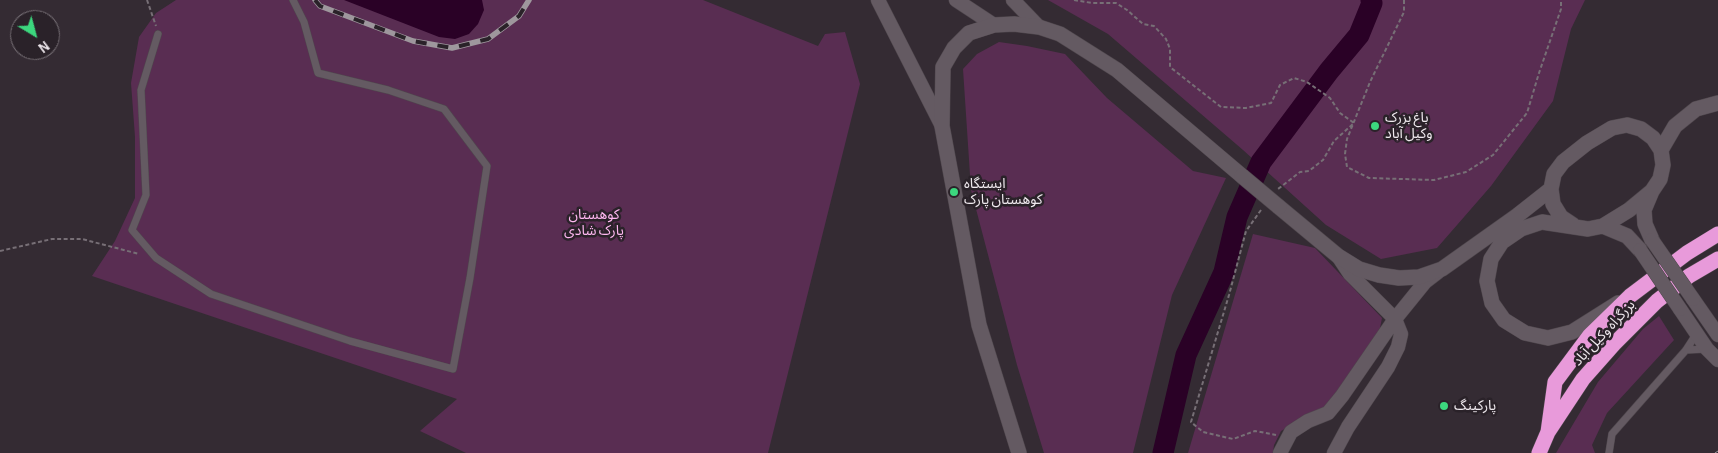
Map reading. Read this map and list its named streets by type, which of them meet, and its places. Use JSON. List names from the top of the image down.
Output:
{
  "streets": {
    "highway": ["بزرگراه وکیل آباد"]
  },
  "parks": ["کوهستان پارک شادی"],
  "places": ["باغ بزرک وکیل آباد", "ایستگاه کوهستان پارک", "پارکینگ"],
  "north": "bottom right"
}
